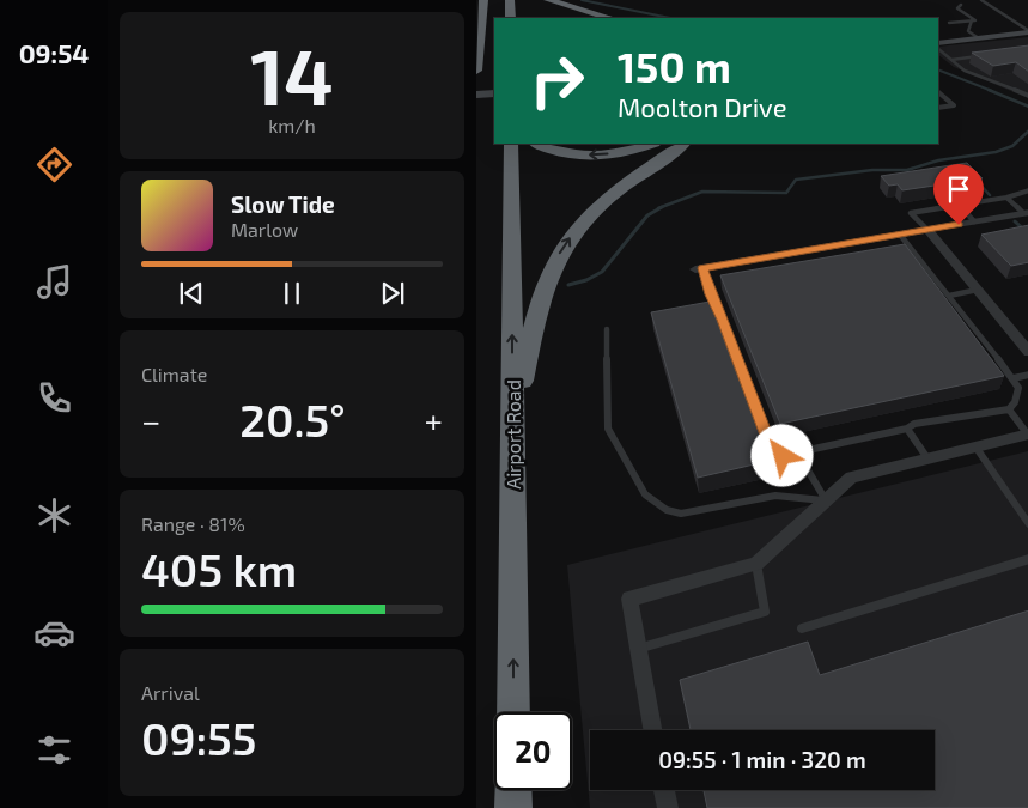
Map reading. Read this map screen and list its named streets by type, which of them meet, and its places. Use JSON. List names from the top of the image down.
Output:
{
  "streets": {
    "highway": ["Airport Road"]
  },
  "one_way": ["Airport Road"],
  "page": {
    "tabs": "09:54",
    "tile": [
      ["14", "km/h"],
      "Climate",
      ["Range · 81%", "405 km"],
      ["Arrival", "09:55"]
    ],
    "turn": ["150 m", "Moolton Drive"],
    "song": ["Slow Tide", "Marlow"],
    "heat": ["−", "20.5°", "+"],
    "limit": "20",
    "trip": "09:55 · 1 min · 320 m"
  }
}
